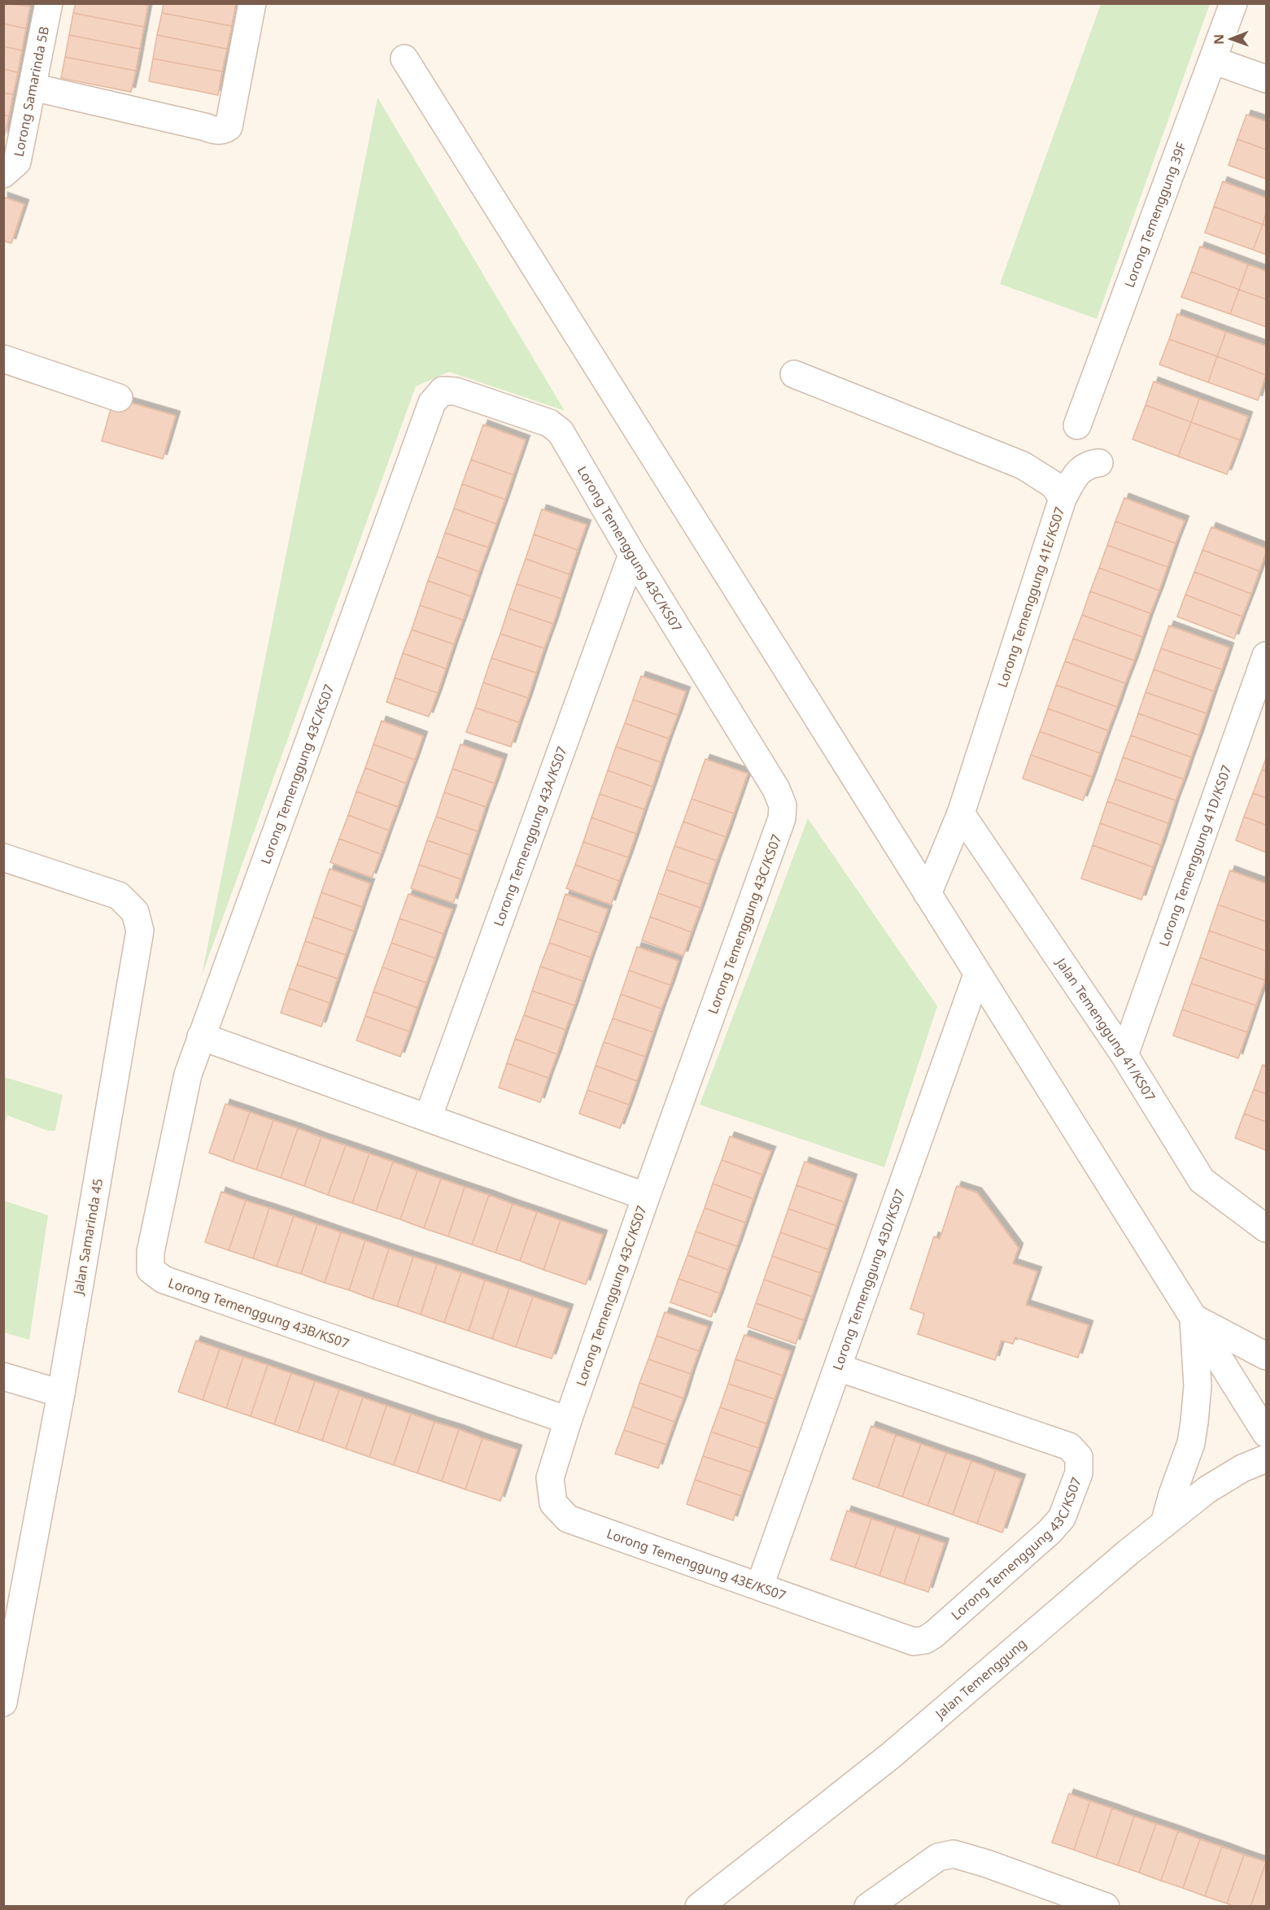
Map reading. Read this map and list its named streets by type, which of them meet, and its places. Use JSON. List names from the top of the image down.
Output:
{
  "streets": {
    "street": [
      "Lorong Samarinda 5B",
      "Lorong Temenggung 39F",
      "Lorong Temenggung 43C/KS07",
      "Lorong Temenggung 41E/KS07",
      "Lorong Temenggung 43A/KS07",
      "Lorong Temenggung 41D/KS07",
      "Jalan Temenggung 41/KS07",
      "Jalan Samarinda 45",
      "Lorong Temenggung 43D/KS07",
      "Lorong Temenggung 43B/KS07",
      "Lorong Temenggung 43E/KS07",
      "Jalan Temenggung"
    ]
  },
  "crossings": [
    ["Lorong Temenggung 43C/KS07", "Lorong Temenggung 43A/KS07"],
    ["Lorong Temenggung 43C/KS07", "Lorong Temenggung 43D/KS07"],
    ["Lorong Temenggung 43C/KS07", "Lorong Temenggung 43B/KS07"],
    ["Lorong Temenggung 43C/KS07", "Lorong Temenggung 43E/KS07"],
    ["Lorong Temenggung 41E/KS07", "Jalan Temenggung 41/KS07"],
    ["Lorong Temenggung 41D/KS07", "Jalan Temenggung 41/KS07"],
    ["Lorong Temenggung 43D/KS07", "Lorong Temenggung 43E/KS07"],
    ["Lorong Temenggung 43B/KS07", "Lorong Temenggung 43E/KS07"]
  ],
  "north": "left"
}
